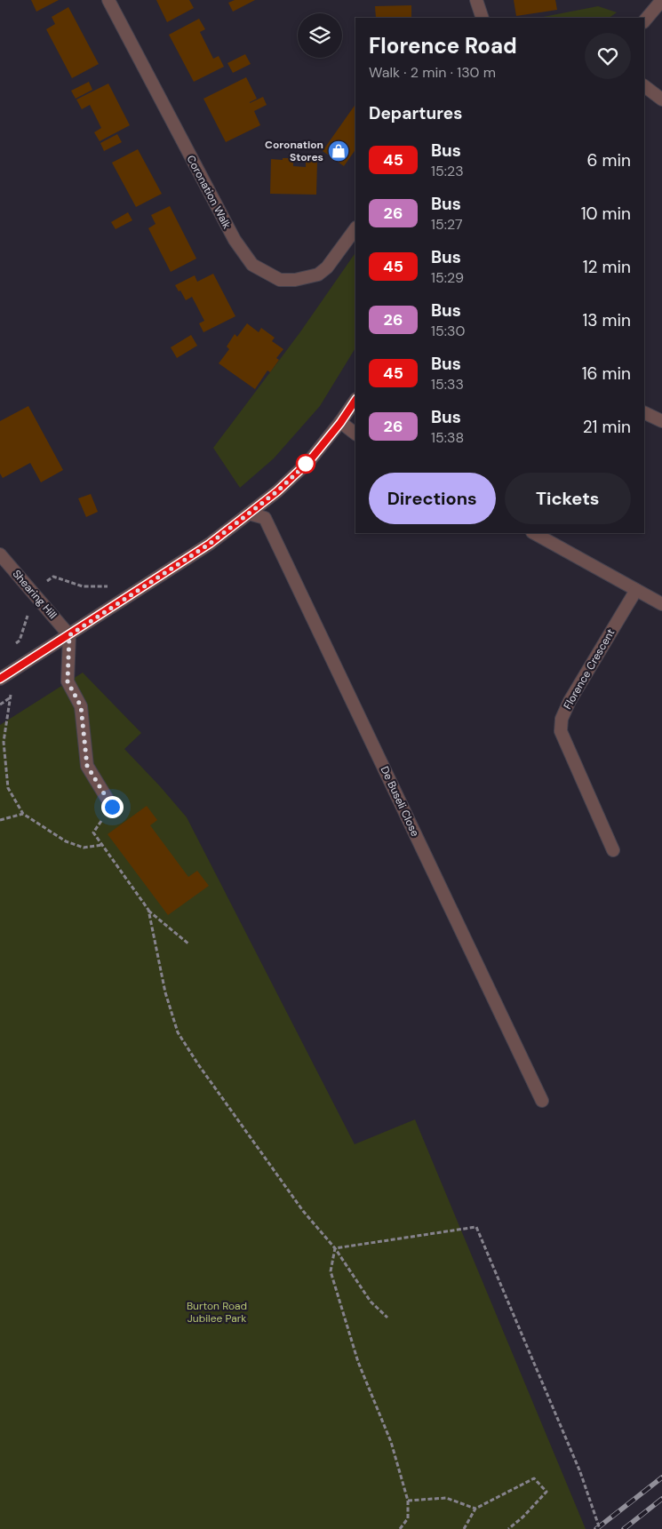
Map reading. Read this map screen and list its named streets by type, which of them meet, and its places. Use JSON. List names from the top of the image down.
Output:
{
  "streets": {
    "street": [
      "Coronation Walk",
      "Shearing Hill",
      "Florence Crescent",
      "De Buseli Close"
    ]
  },
  "parks": ["Burton Road Jubilee Park"],
  "places": {
    "shop": ["Coronation Stores"]
  },
  "lines": ["bus line 45"],
  "page": {
    "heading": [
      ["Florence Road", "Walk · 2 min · 130 m"],
      "Departures"
    ],
    "list": [
      {
        "mark": "45",
        "name": "Bus",
        "note": "15:23",
        "value": "6 min"
      },
      {
        "mark": "26",
        "name": "Bus",
        "note": "15:27",
        "value": "10 min"
      },
      {
        "mark": "45",
        "name": "Bus",
        "note": "15:29",
        "value": "12 min"
      },
      {
        "mark": "26",
        "name": "Bus",
        "note": "15:30",
        "value": "13 min"
      },
      {
        "mark": "45",
        "name": "Bus",
        "note": "15:33",
        "value": "16 min"
      },
      {
        "mark": "26",
        "name": "Bus",
        "note": "15:38",
        "value": "21 min"
      }
    ],
    "buttons": ["Directions", "Tickets"]
  }
}
